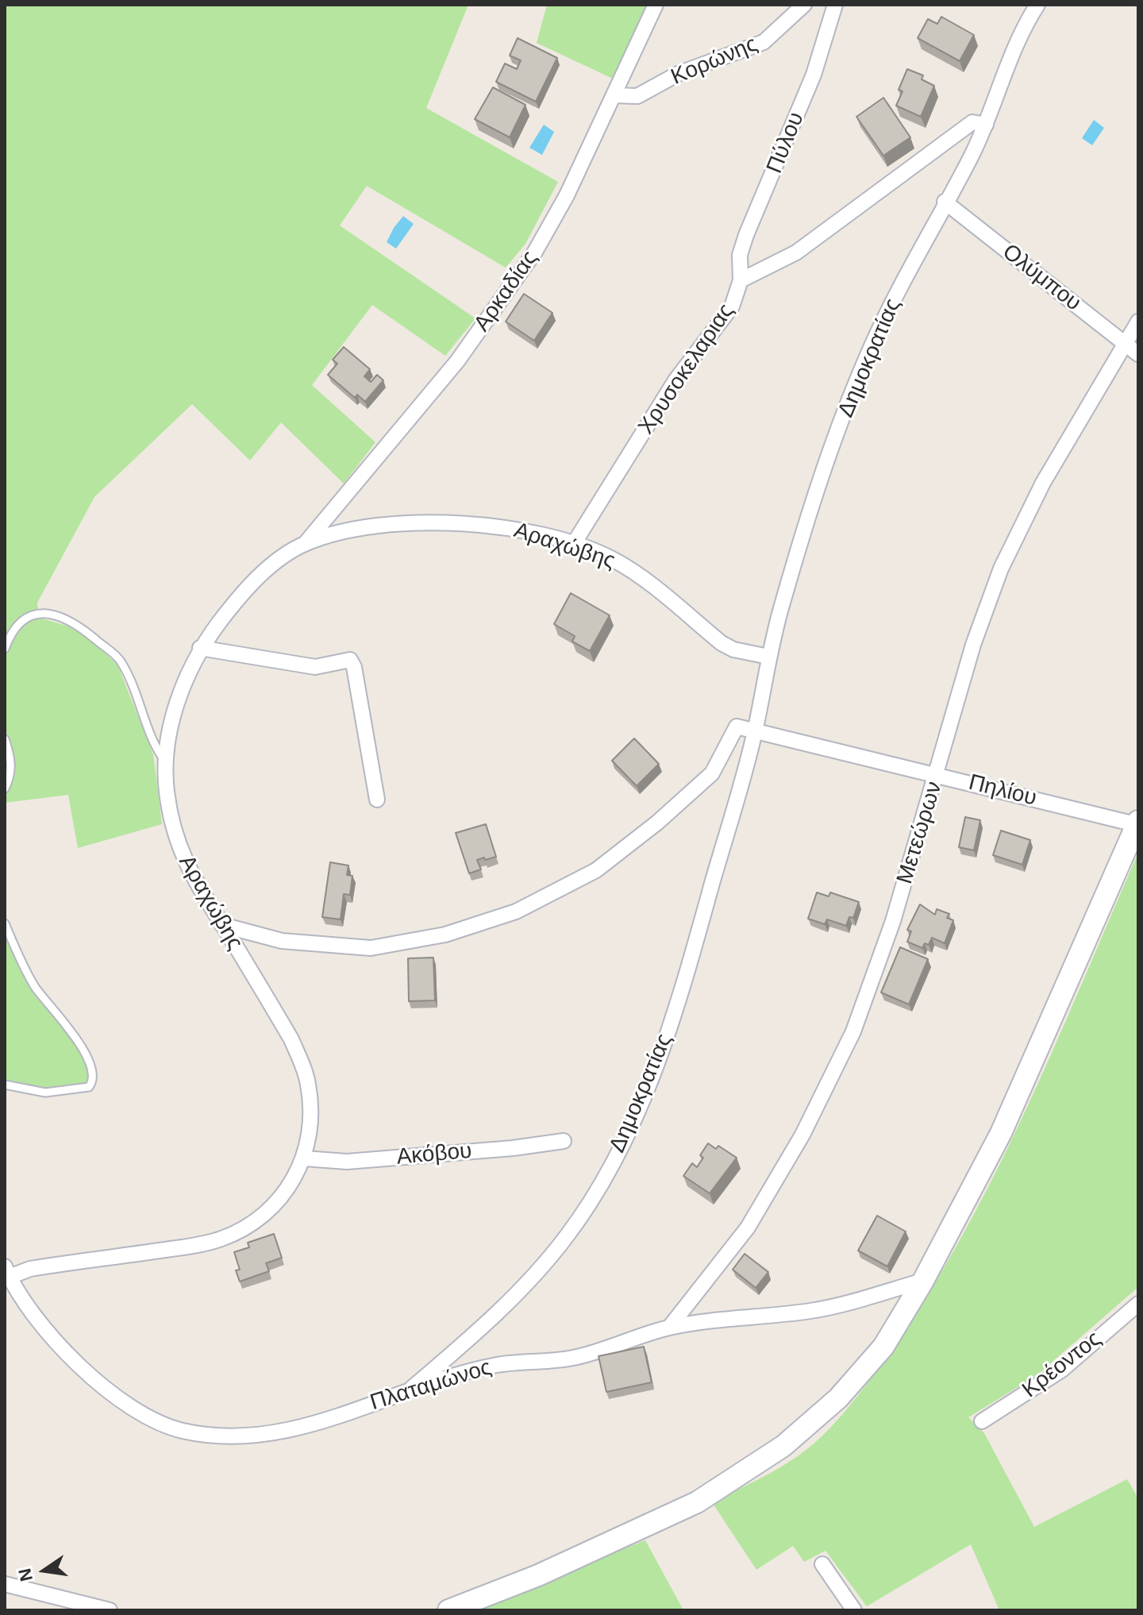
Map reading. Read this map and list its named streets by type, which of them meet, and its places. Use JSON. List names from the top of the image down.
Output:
{
  "streets": {
    "street": [
      "Κορώνης",
      "Πύλου",
      "Ολύμπου",
      "Αρκαδίας",
      "Δημοκρατίας",
      "Χρυσοκελαριας",
      "Αραχώβης",
      "Πηλίου",
      "Μετεώρων",
      "Ακόβου",
      "Κρέοντος",
      "Πλαταμώνος"
    ]
  },
  "crossings": [
    ["Κορώνης", "Αρκαδίας"],
    ["Πύλου", "Χρυσοκελαριας"],
    ["Ολύμπου", "Δημοκρατίας"],
    ["Ολύμπου", "Μετεώρων"],
    ["Αρκαδίας", "Αραχώβης"],
    ["Δημοκρατίας", "Χρυσοκελαριας"],
    ["Δημοκρατίας", "Αραχώβης"],
    ["Δημοκρατίας", "Πηλίου"],
    ["Δημοκρατίας", "Πλαταμώνος"],
    ["Χρυσοκελαριας", "Αραχώβης"],
    ["Αραχώβης", "Ακόβου"],
    ["Αραχώβης", "Πλαταμώνος"],
    ["Πηλίου", "Μετεώρων"],
    ["Μετεώρων", "Πλαταμώνος"]
  ],
  "north": "left"
}
